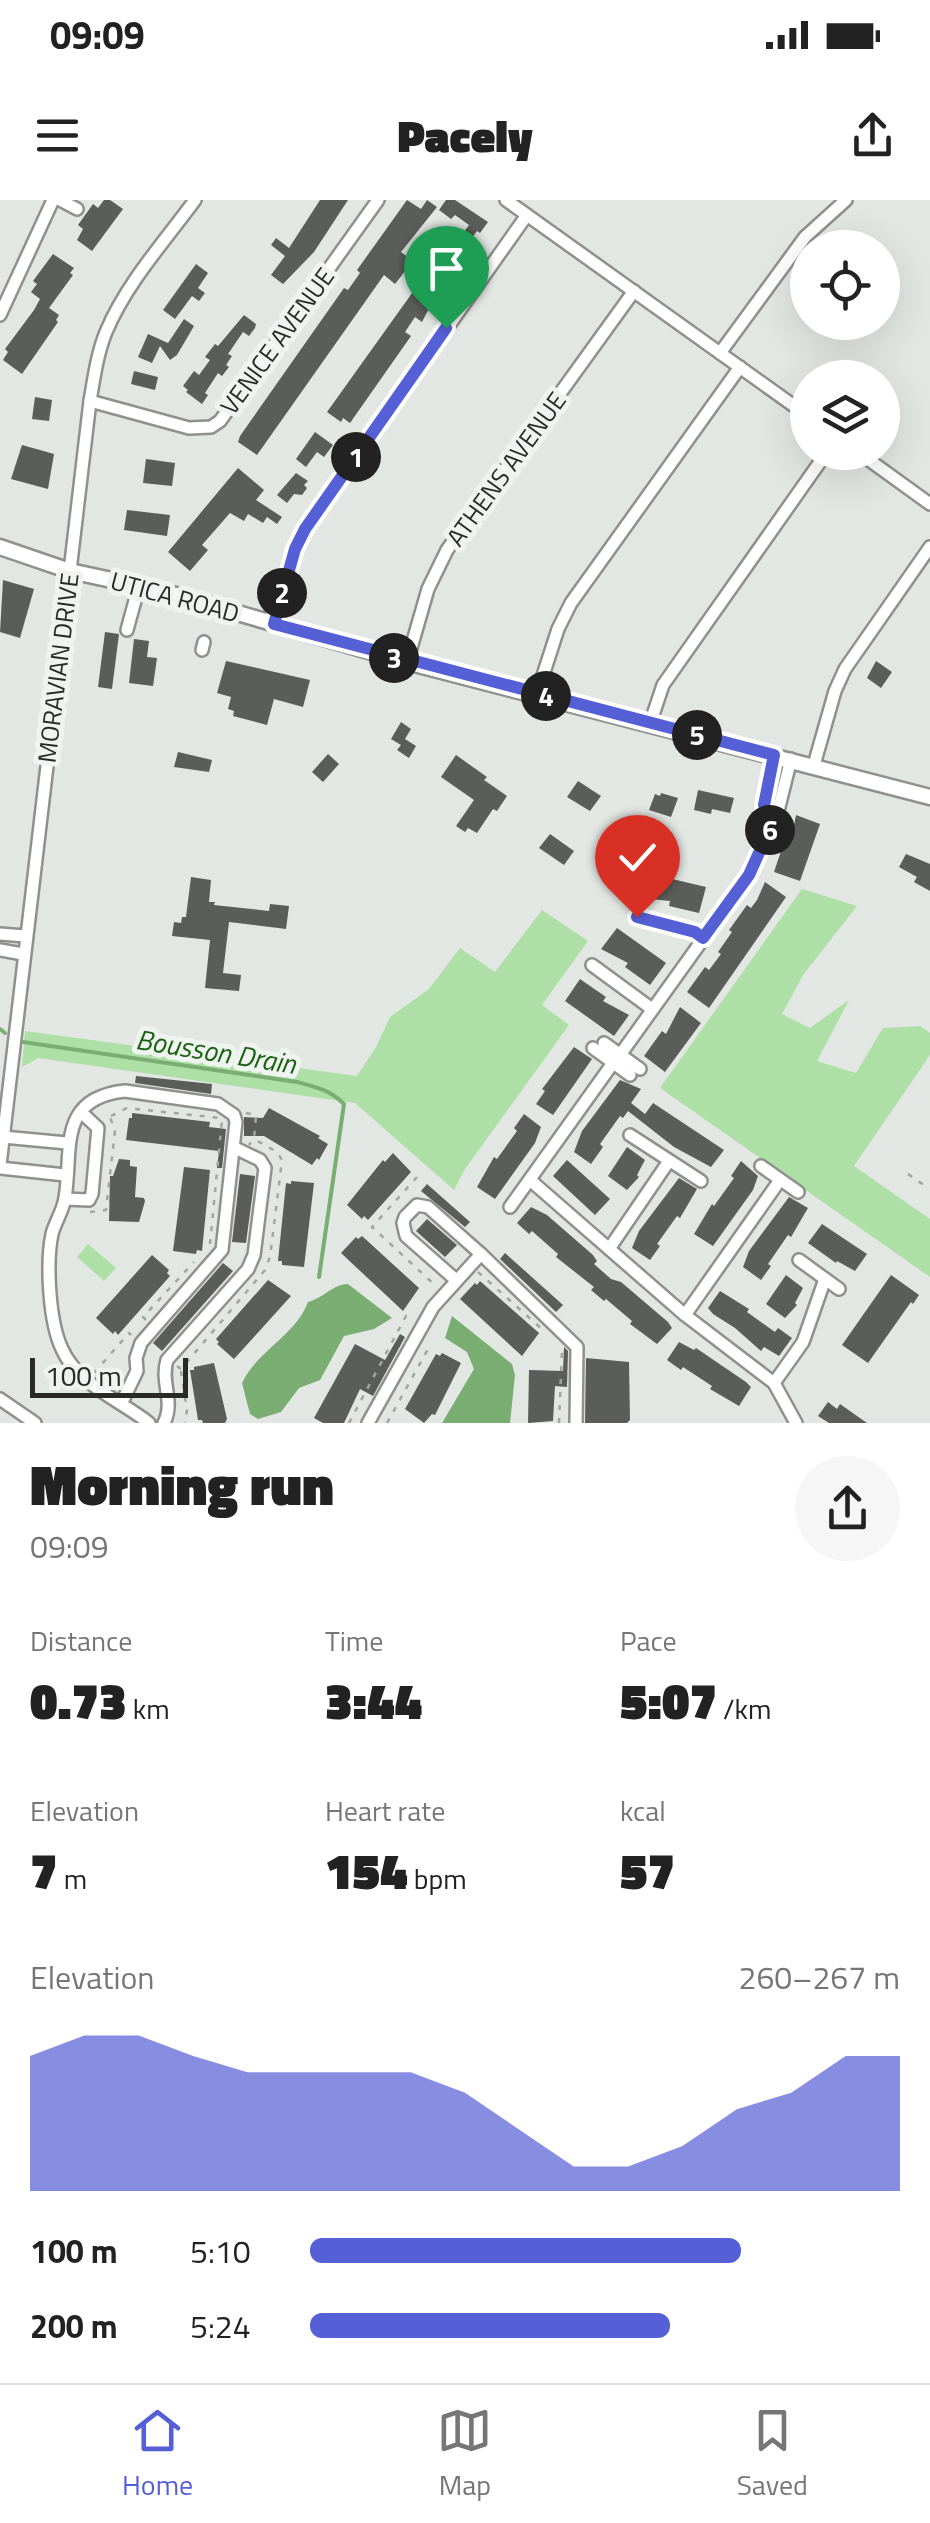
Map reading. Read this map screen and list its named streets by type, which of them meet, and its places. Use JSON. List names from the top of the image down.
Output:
{
  "streets": {
    "main road": ["UTICA ROAD"],
    "street": ["VENICE AVENUE", "ATHENS AVENUE", "MORAVIAN DRIVE"]
  },
  "crossings": [
    ["VENICE AVENUE", "MORAVIAN DRIVE"],
    ["ATHENS AVENUE", "UTICA ROAD"],
    ["UTICA ROAD", "MORAVIAN DRIVE"]
  ],
  "water": ["Bousson Drain"],
  "scale_bar": "100 m",
  "page": {
    "status": "09:09",
    "header": "Pacely",
    "pins": [
      "1",
      "2",
      "3",
      "4",
      "5",
      "6"
    ],
    "scale": "100 m",
    "heading": ["Morning run", "09:09"],
    "stats": [
      ["Distance", "0.73 km"],
      ["Time", "3:44"],
      ["Pace", "5:07 /km"],
      ["Elevation", "7 m"],
      ["Heart rate", "154 bpm"],
      ["kcal", "57"]
    ],
    "chart": ["Elevation", "260–267 m"],
    "list": [
      {
        "name": "100 m",
        "note": "5:10"
      },
      {
        "name": "200 m",
        "note": "5:24"
      }
    ],
    "tabs": ["Home", "Map", "Saved"]
  }
}
